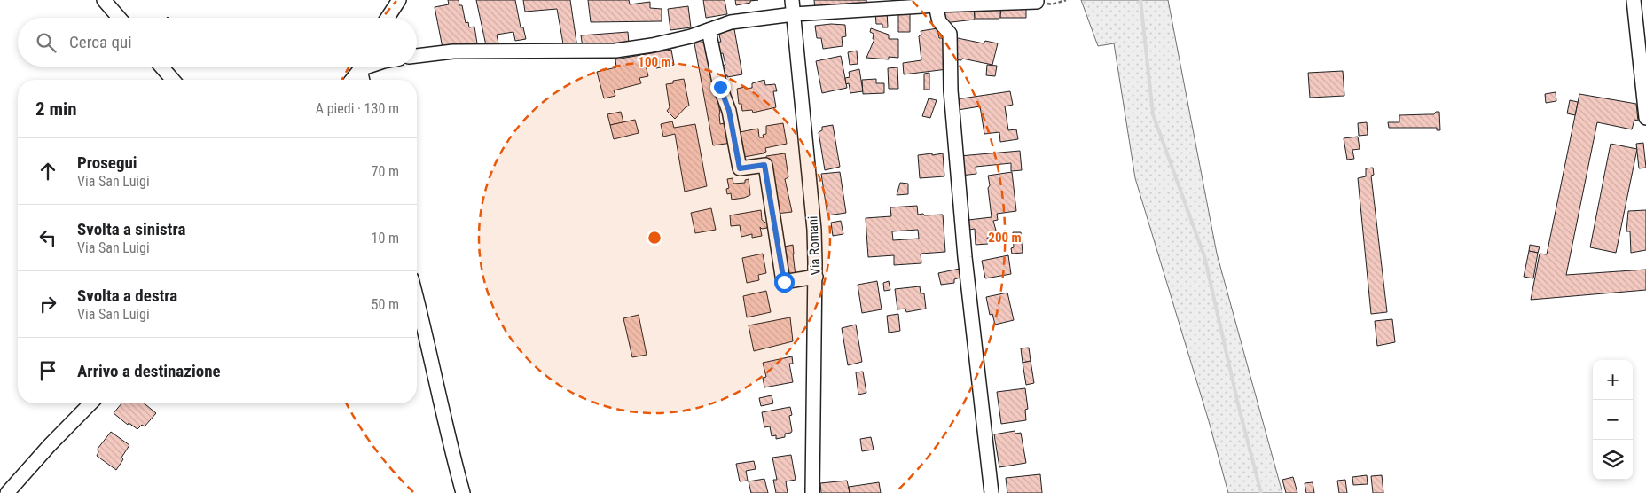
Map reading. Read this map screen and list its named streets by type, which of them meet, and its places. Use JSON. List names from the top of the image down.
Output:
{
  "streets": {
    "street": ["Via Romani"]
  },
  "page": {
    "search": "Cerca qui",
    "heading": ["2 min", "A piedi · 130 m"],
    "list": [
      ["Prosegui", "Via San Luigi", "70 m"],
      ["Svolta a sinistra", "Via San Luigi", "10 m"],
      ["Svolta a destra", "Via San Luigi", "50 m"],
      "Arrivo a destinazione"
    ],
    "map_buttons": ["+", "−"]
  },
  "rings": ["100 m", "200 m"]
}
